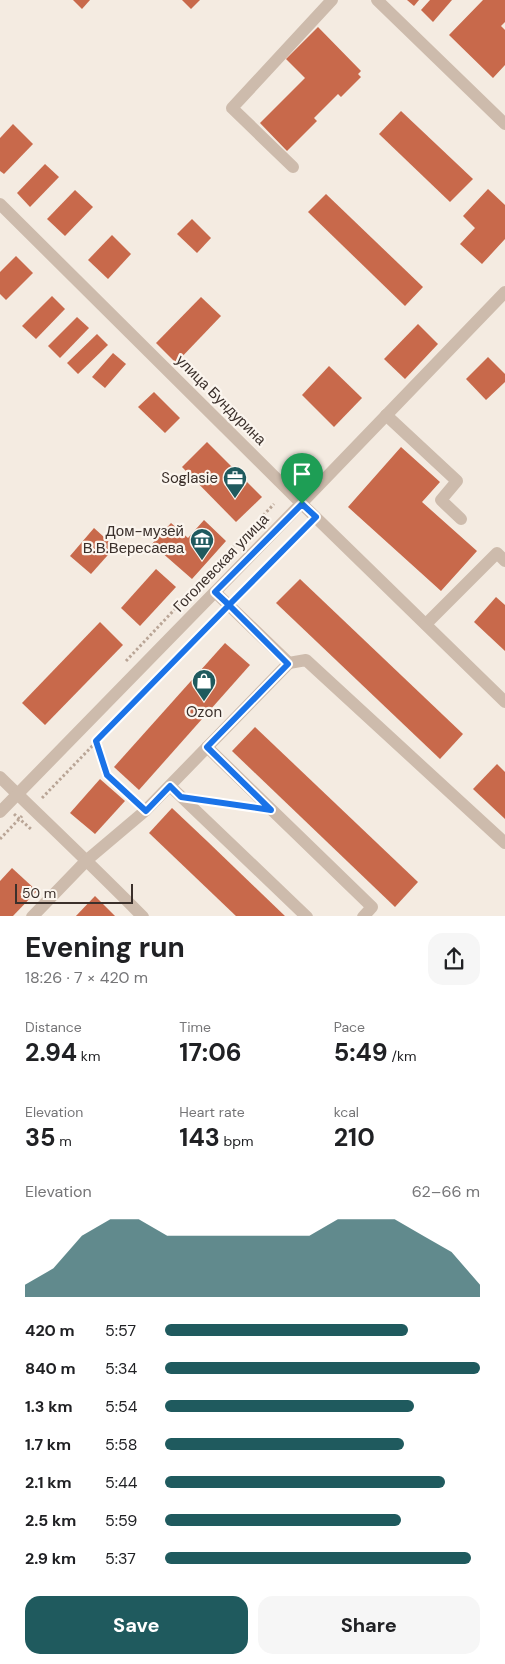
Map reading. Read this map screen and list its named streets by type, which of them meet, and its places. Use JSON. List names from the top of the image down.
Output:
{
  "streets": {
    "street": ["улица Бундурина", "Гоголевская улица"]
  },
  "crossings": [
    ["улица Бундурина", "Гоголевская улица"]
  ],
  "places": {
    "office": ["Soglasie"],
    "museum": ["Дом-музей В.В.Вересаева"],
    "shop": ["Ozon"]
  },
  "scale_bar": "50 m",
  "page": {
    "scale": "50 m",
    "heading": ["Evening run", "18:26 · 7 × 420 m"],
    "stats": [
      ["Distance", "2.94 km"],
      ["Time", "17:06"],
      ["Pace", "5:49 /km"],
      ["Elevation", "35 m"],
      ["Heart rate", "143 bpm"],
      ["kcal", "210"]
    ],
    "chart": ["Elevation", "62–66 m"],
    "list": [
      {
        "name": "420 m",
        "note": "5:57"
      },
      {
        "name": "840 m",
        "note": "5:34"
      },
      {
        "name": "1.3 km",
        "note": "5:54"
      },
      {
        "name": "1.7 km",
        "note": "5:58"
      },
      {
        "name": "2.1 km",
        "note": "5:44"
      },
      {
        "name": "2.5 km",
        "note": "5:59"
      },
      {
        "name": "2.9 km",
        "note": "5:37"
      }
    ],
    "buttons": ["Save", "Share"]
  }
}
